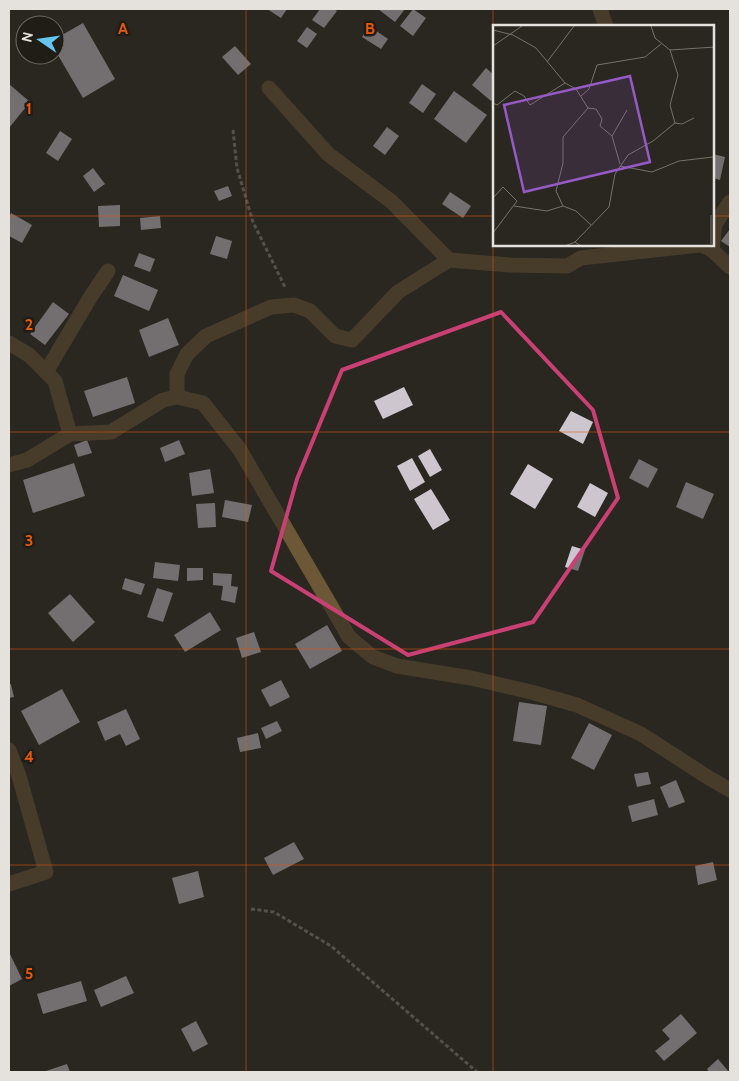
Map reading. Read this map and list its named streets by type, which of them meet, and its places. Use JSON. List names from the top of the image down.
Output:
{
  "north": "left",
  "grid": {
    "columns": ["A", "B"],
    "rows": [
      "1",
      "2",
      "3",
      "4",
      "5"
    ]
  }
}
